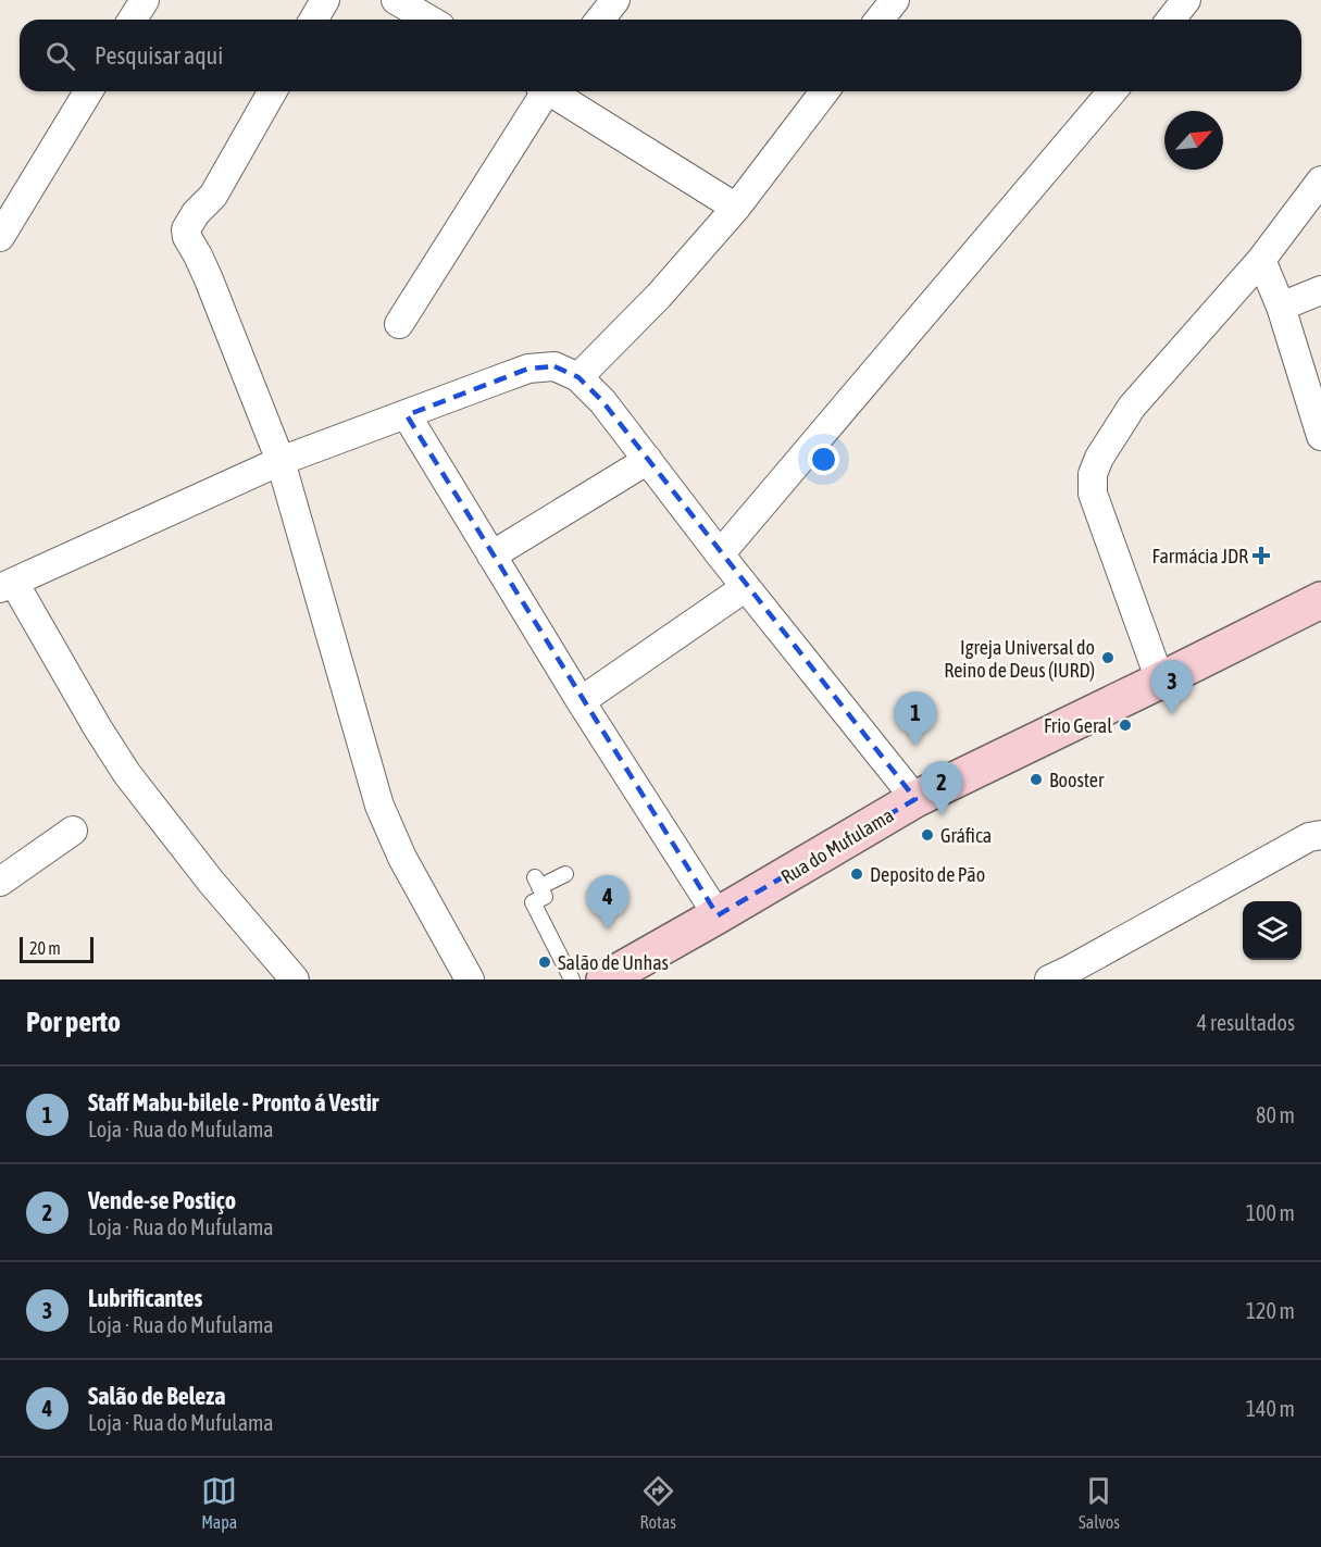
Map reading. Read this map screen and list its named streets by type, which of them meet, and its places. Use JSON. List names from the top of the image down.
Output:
{
  "streets": {
    "street": ["Rua do Mufulama"]
  },
  "places": {
    "health": ["Farmácia JDR"],
    "other": [
      "Igreja Universal do Reino de Deus (IURD)",
      "Frio Geral",
      "Booster",
      "Gráfica",
      "Deposito de Pão",
      "Salão de Unhas"
    ]
  },
  "scale_bar": "20 m",
  "north": "top right",
  "page": {
    "search": "Pesquisar aqui",
    "pins": [
      "3",
      "1",
      "2",
      "4"
    ],
    "scale": "20 m",
    "heading": ["Por perto", "4 resultados"],
    "list": [
      {
        "mark": "1",
        "name": "Staff Mabu-bilele - Pronto á Vestir",
        "note": "Loja · Rua do Mufulama",
        "value": "80 m"
      },
      {
        "mark": "2",
        "name": "Vende-se Postiço",
        "note": "Loja · Rua do Mufulama",
        "value": "100 m"
      },
      {
        "mark": "3",
        "name": "Lubrificantes",
        "note": "Loja · Rua do Mufulama",
        "value": "120 m"
      },
      {
        "mark": "4",
        "name": "Salão de Beleza",
        "note": "Loja · Rua do Mufulama",
        "value": "140 m"
      }
    ],
    "nav": ["Mapa", "Rotas", "Salvos"]
  }
}
